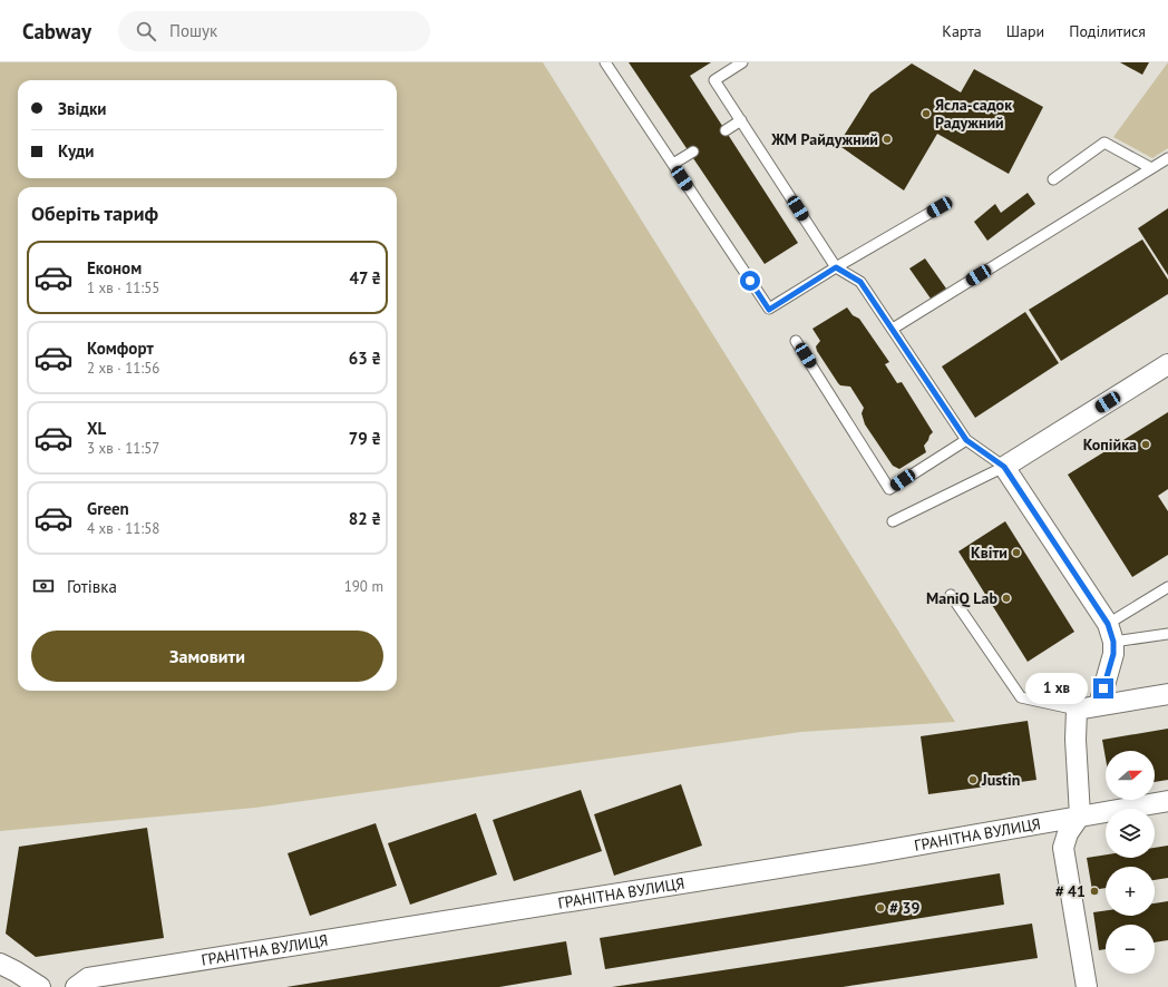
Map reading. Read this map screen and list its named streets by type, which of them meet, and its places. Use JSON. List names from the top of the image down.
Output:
{
  "streets": {
    "street": ["ГРАНІТНА ВУЛИЦЯ"]
  },
  "places": [
    "Ясла-садок Радужний",
    "ЖМ Райдужний",
    "Копійка",
    "Квіти",
    "ManiQ Lab",
    "Justin",
    "# 41",
    "# 39"
  ],
  "north": "right",
  "page": {
    "header": "Cabway",
    "search": "Пошук",
    "nav": ["Карта", "Шари", "Поділитися"],
    "banner": ["Звідки", "Куди"],
    "heading": "Оберіть тариф",
    "list": [
      {
        "name": "Економ",
        "note": "1 хв · 11:55",
        "value": "47 ₴"
      },
      {
        "name": "Комфорт",
        "note": "2 хв · 11:56",
        "value": "63 ₴"
      },
      {
        "name": "XL",
        "note": "3 хв · 11:57",
        "value": "79 ₴"
      },
      {
        "name": "Green",
        "note": "4 хв · 11:58",
        "value": "82 ₴"
      }
    ],
    "pay": ["Готівка", "190 m"],
    "buttons": "Замовити",
    "bubble": "1 хв",
    "map_buttons": ["+", "−"]
  }
}
